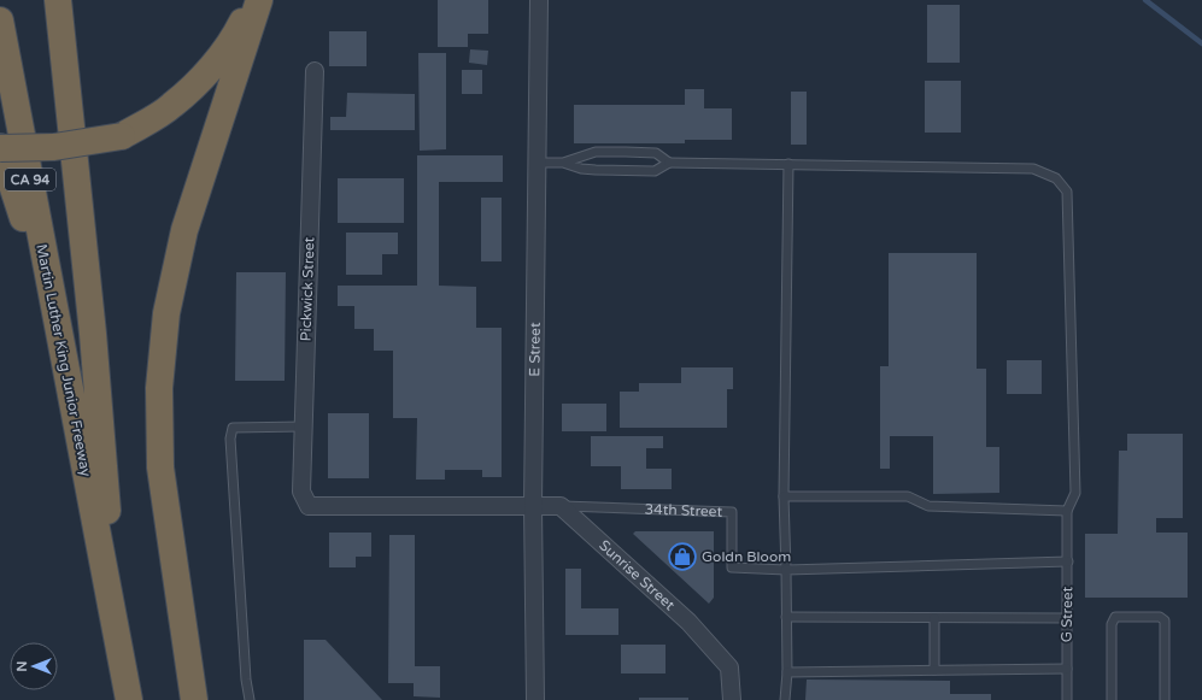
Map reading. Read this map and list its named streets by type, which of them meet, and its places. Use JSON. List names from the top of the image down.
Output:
{
  "streets": {
    "highway": ["CA 94", "Martin Luther King Junior Freeway"],
    "street": ["Pickwick Street", "E Street", "Sunrise Street"],
    "lane": ["34th Street", "G Street"]
  },
  "crossings": [
    ["Pickwick Street", "E Street"],
    ["34th Street", "Sunrise Street"]
  ],
  "places": {
    "shop": ["Goldn Bloom"]
  },
  "north": "left"
}
